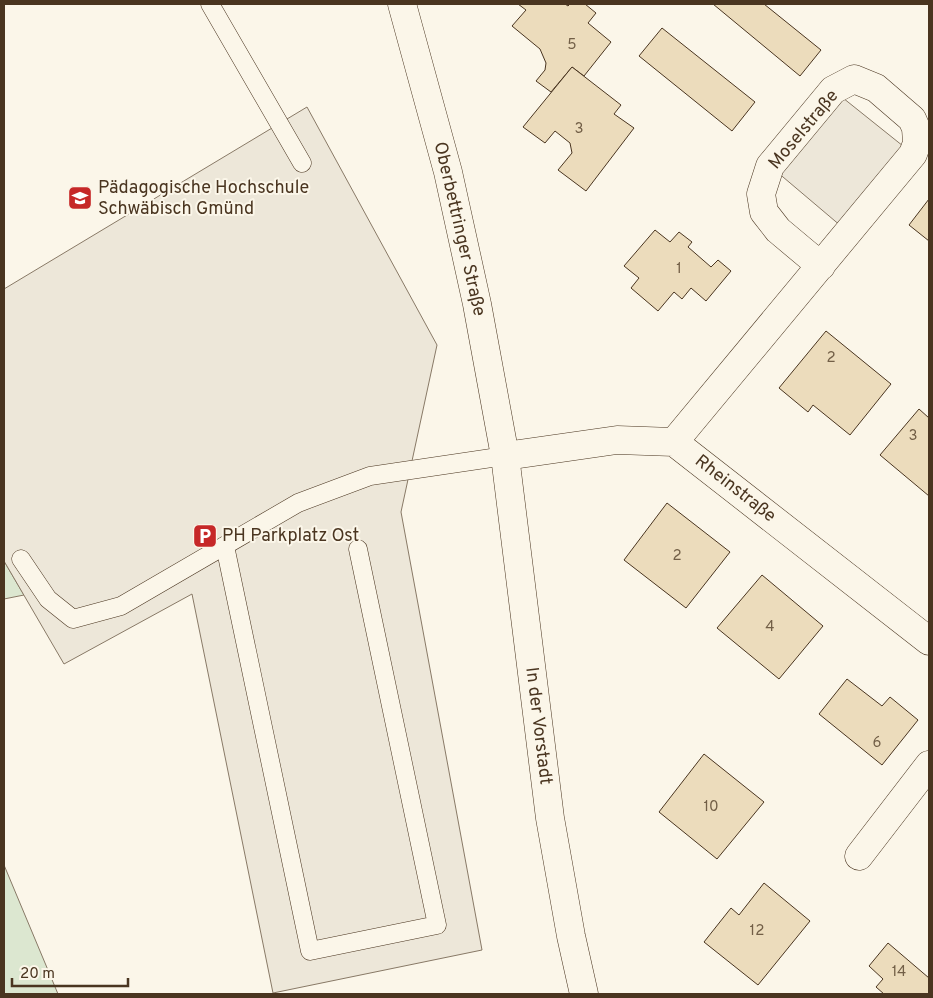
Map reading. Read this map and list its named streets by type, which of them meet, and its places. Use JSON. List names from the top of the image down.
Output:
{
  "streets": {
    "street": [
      "Moselstraße",
      "Oberbettringer Straße",
      "Rheinstraße",
      "In der Vorstadt"
    ]
  },
  "crossings": [
    ["Moselstraße", "Rheinstraße"],
    ["Oberbettringer Straße", "In der Vorstadt"]
  ],
  "places": {
    "school or university": ["Pädagogische Hochschule Schwäbisch Gmünd"],
    "parking": ["PH Parkplatz Ost"]
  },
  "house_numbers": [
    "5",
    "3",
    "1",
    "2",
    "3",
    "2",
    "4",
    "6",
    "10",
    "12",
    "14"
  ],
  "scale_bar": "20 m"
}
